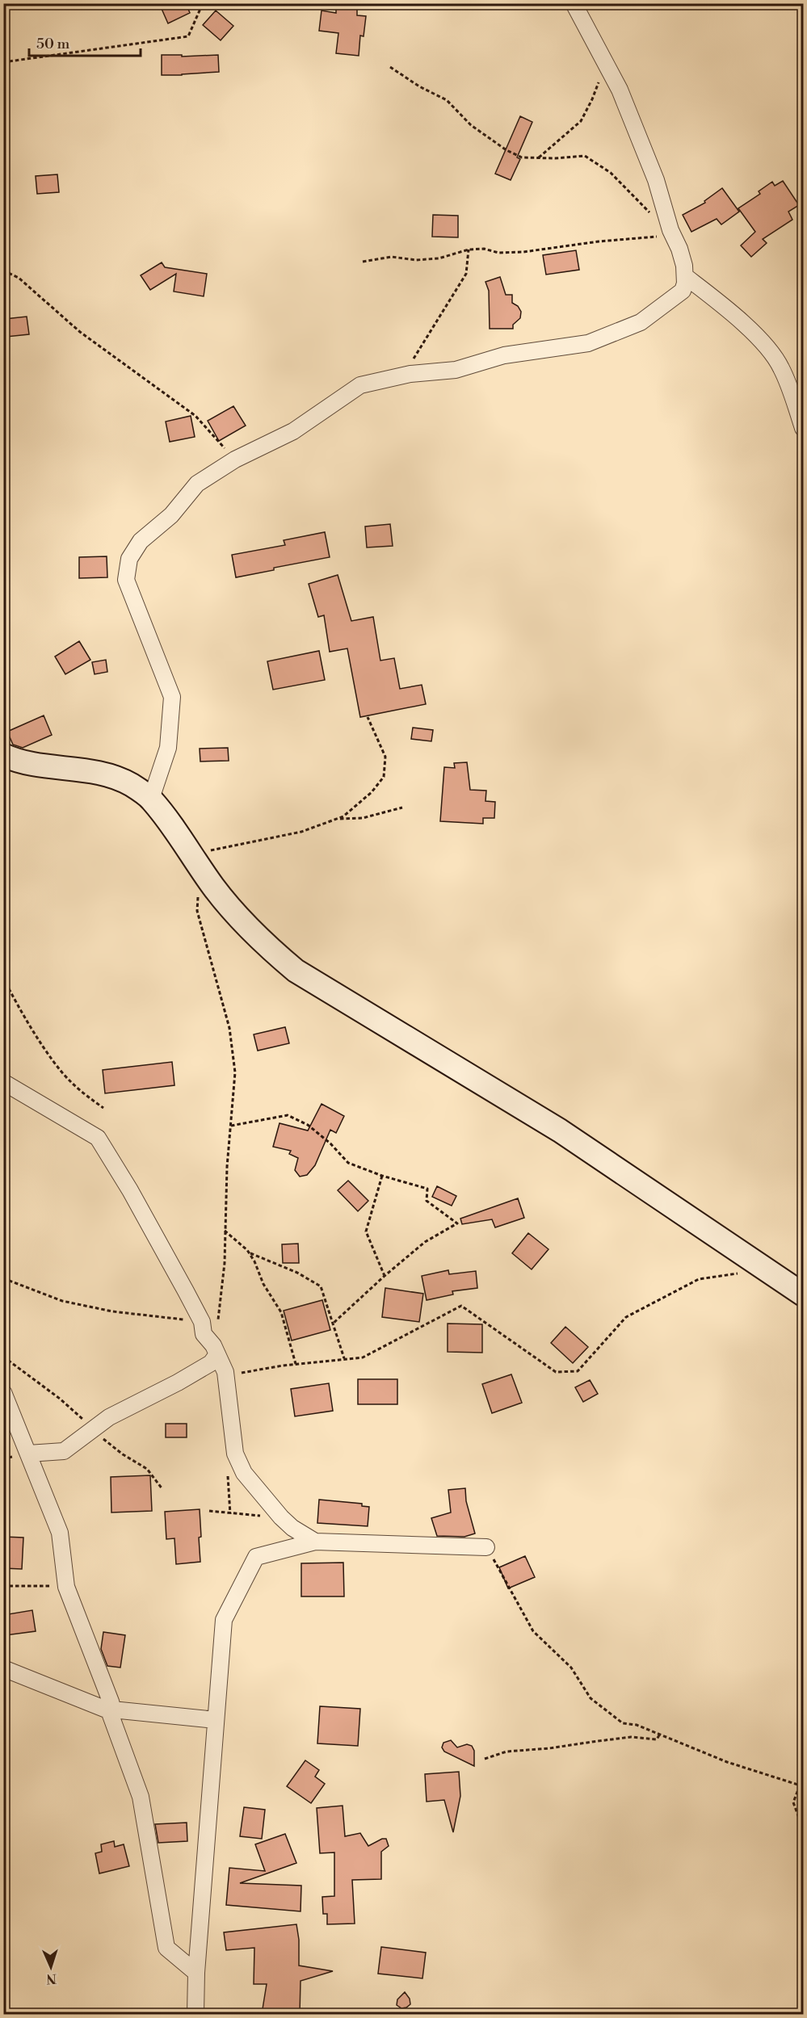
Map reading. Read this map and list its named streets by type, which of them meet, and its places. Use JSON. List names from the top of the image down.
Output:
{
  "scale_bar": "50 m",
  "north": "bottom"
}
